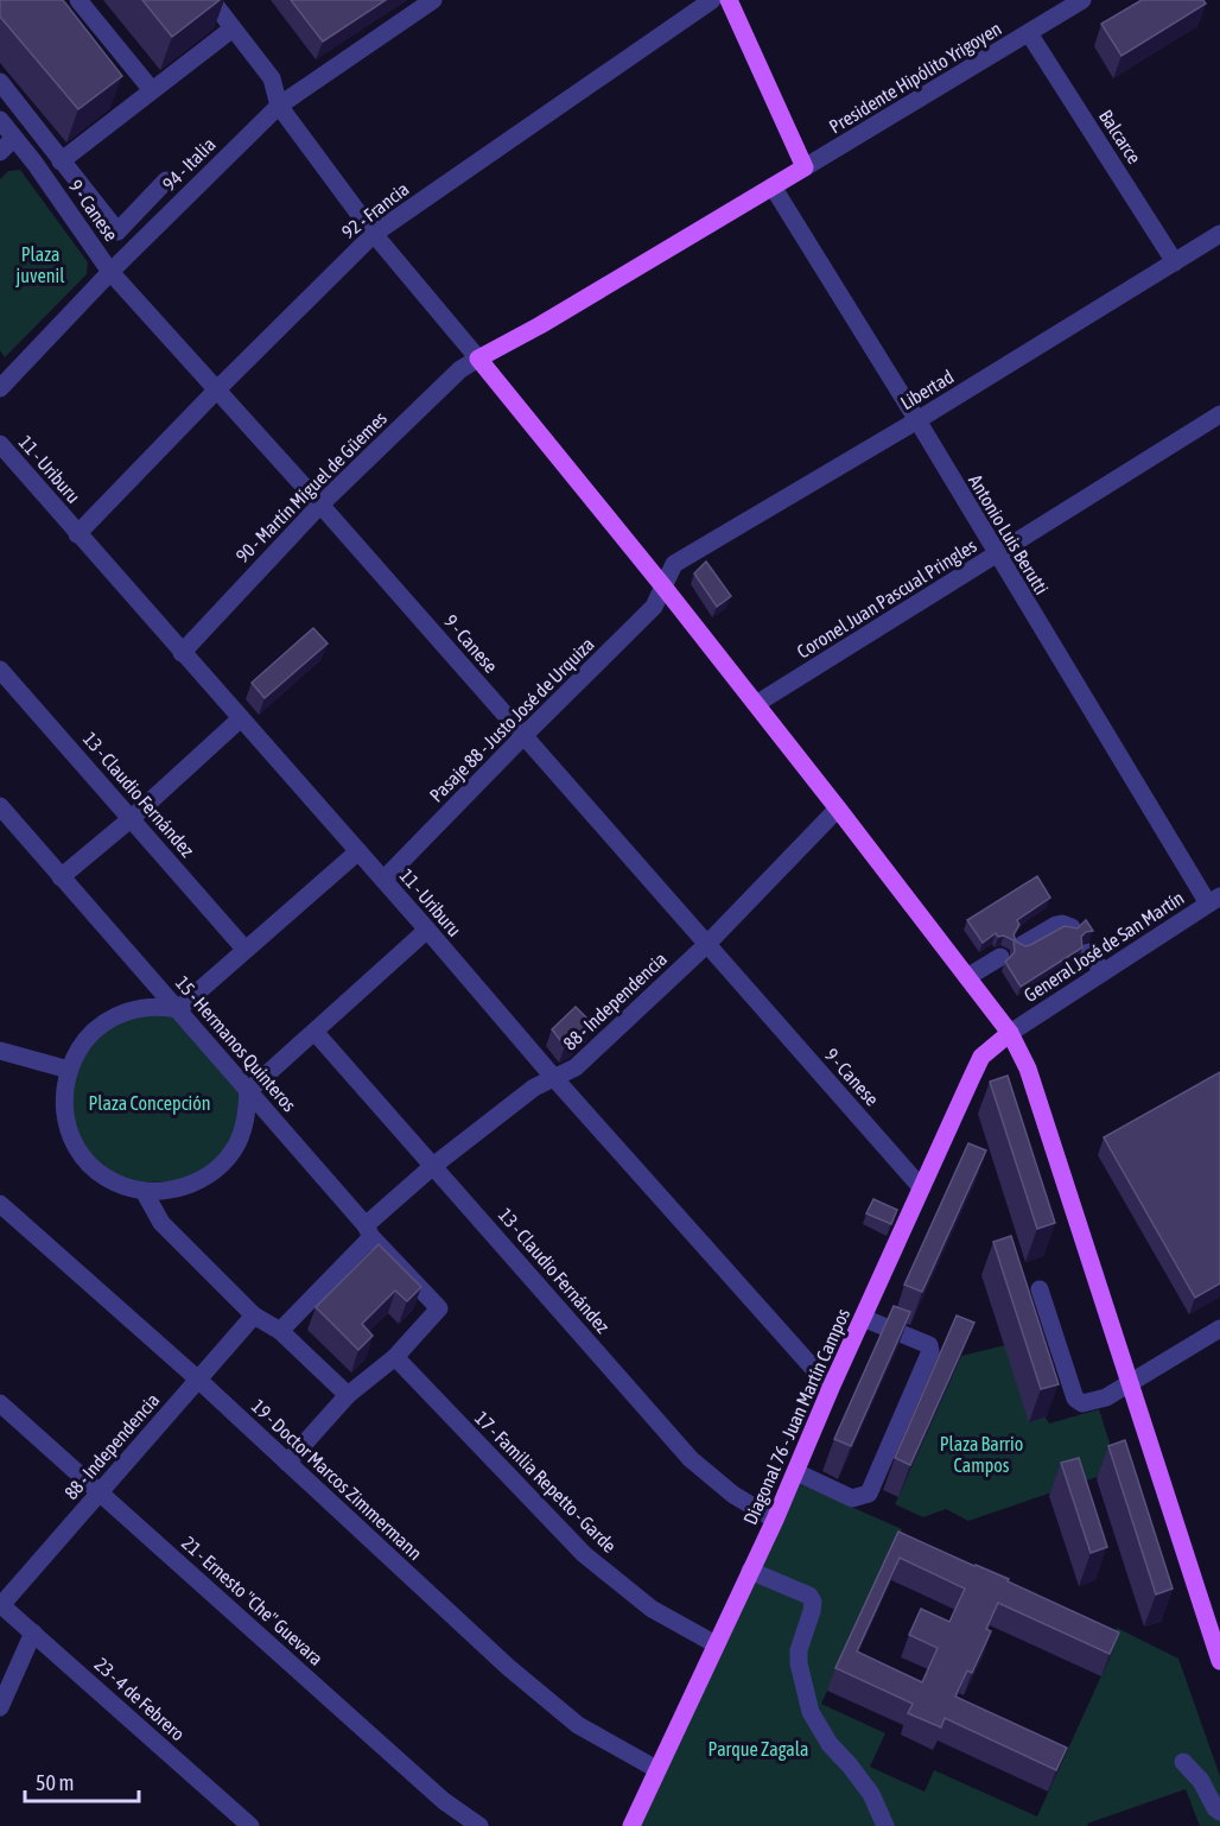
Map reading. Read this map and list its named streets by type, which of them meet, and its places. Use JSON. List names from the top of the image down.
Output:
{
  "streets": {
    "main road": ["Diagonal 76 - Juan Martín Campos"],
    "street": [
      "Presidente Hipólito Yrigoyen",
      "Balcarce",
      "94 - Italia",
      "9 - Canese",
      "92 - Francia",
      "Libertad",
      "11 - Uriburu",
      "90 - Martín Miguel de Güemes",
      "Antonio Luis Berutti",
      "Coronel Juan Pascual Pringles",
      "Pasaje 88 - Justo José de Urquiza",
      "13 - Claudio Fernández",
      "General José de San Martín",
      "88 - Independencia",
      "15 - Hermanos Quinteros",
      "19 - Doctor Marcos Zimmermann",
      "17 - Familia Repetto - Garde",
      "21 - Ernesto \"Che\" Guevara",
      "23 - 4 de Febrero"
    ]
  },
  "crossings": [
    ["Presidente Hipólito Yrigoyen", "Balcarce"],
    ["Balcarce", "Libertad"],
    ["94 - Italia", "9 - Canese"],
    ["9 - Canese", "92 - Francia"],
    ["9 - Canese", "90 - Martín Miguel de Güemes"],
    ["9 - Canese", "Pasaje 88 - Justo José de Urquiza"],
    ["9 - Canese", "88 - Independencia"],
    ["9 - Canese", "Diagonal 76 - Juan Martín Campos"],
    ["92 - Francia", "11 - Uriburu"],
    ["Libertad", "Antonio Luis Berutti"],
    ["Libertad", "Pasaje 88 - Justo José de Urquiza"],
    ["11 - Uriburu", "90 - Martín Miguel de Güemes"],
    ["11 - Uriburu", "Pasaje 88 - Justo José de Urquiza"],
    ["11 - Uriburu", "88 - Independencia"],
    ["11 - Uriburu", "Diagonal 76 - Juan Martín Campos"],
    ["Antonio Luis Berutti", "Coronel Juan Pascual Pringles"],
    ["Antonio Luis Berutti", "General José de San Martín"],
    ["13 - Claudio Fernández", "88 - Independencia"],
    ["13 - Claudio Fernández", "Diagonal 76 - Juan Martín Campos"],
    ["General José de San Martín", "Diagonal 76 - Juan Martín Campos"],
    ["88 - Independencia", "15 - Hermanos Quinteros"],
    ["88 - Independencia", "19 - Doctor Marcos Zimmermann"],
    ["88 - Independencia", "21 - Ernesto \"Che\" Guevara"],
    ["88 - Independencia", "23 - 4 de Febrero"],
    ["15 - Hermanos Quinteros", "17 - Familia Repetto - Garde"],
    ["Diagonal 76 - Juan Martín Campos", "19 - Doctor Marcos Zimmermann"],
    ["Diagonal 76 - Juan Martín Campos", "17 - Familia Repetto - Garde"]
  ],
  "parks": [
    "Plaza juvenil",
    "Plaza Concepción",
    "Plaza Barrio Campos",
    "Parque Zagala"
  ],
  "scale_bar": "50 m"
}
